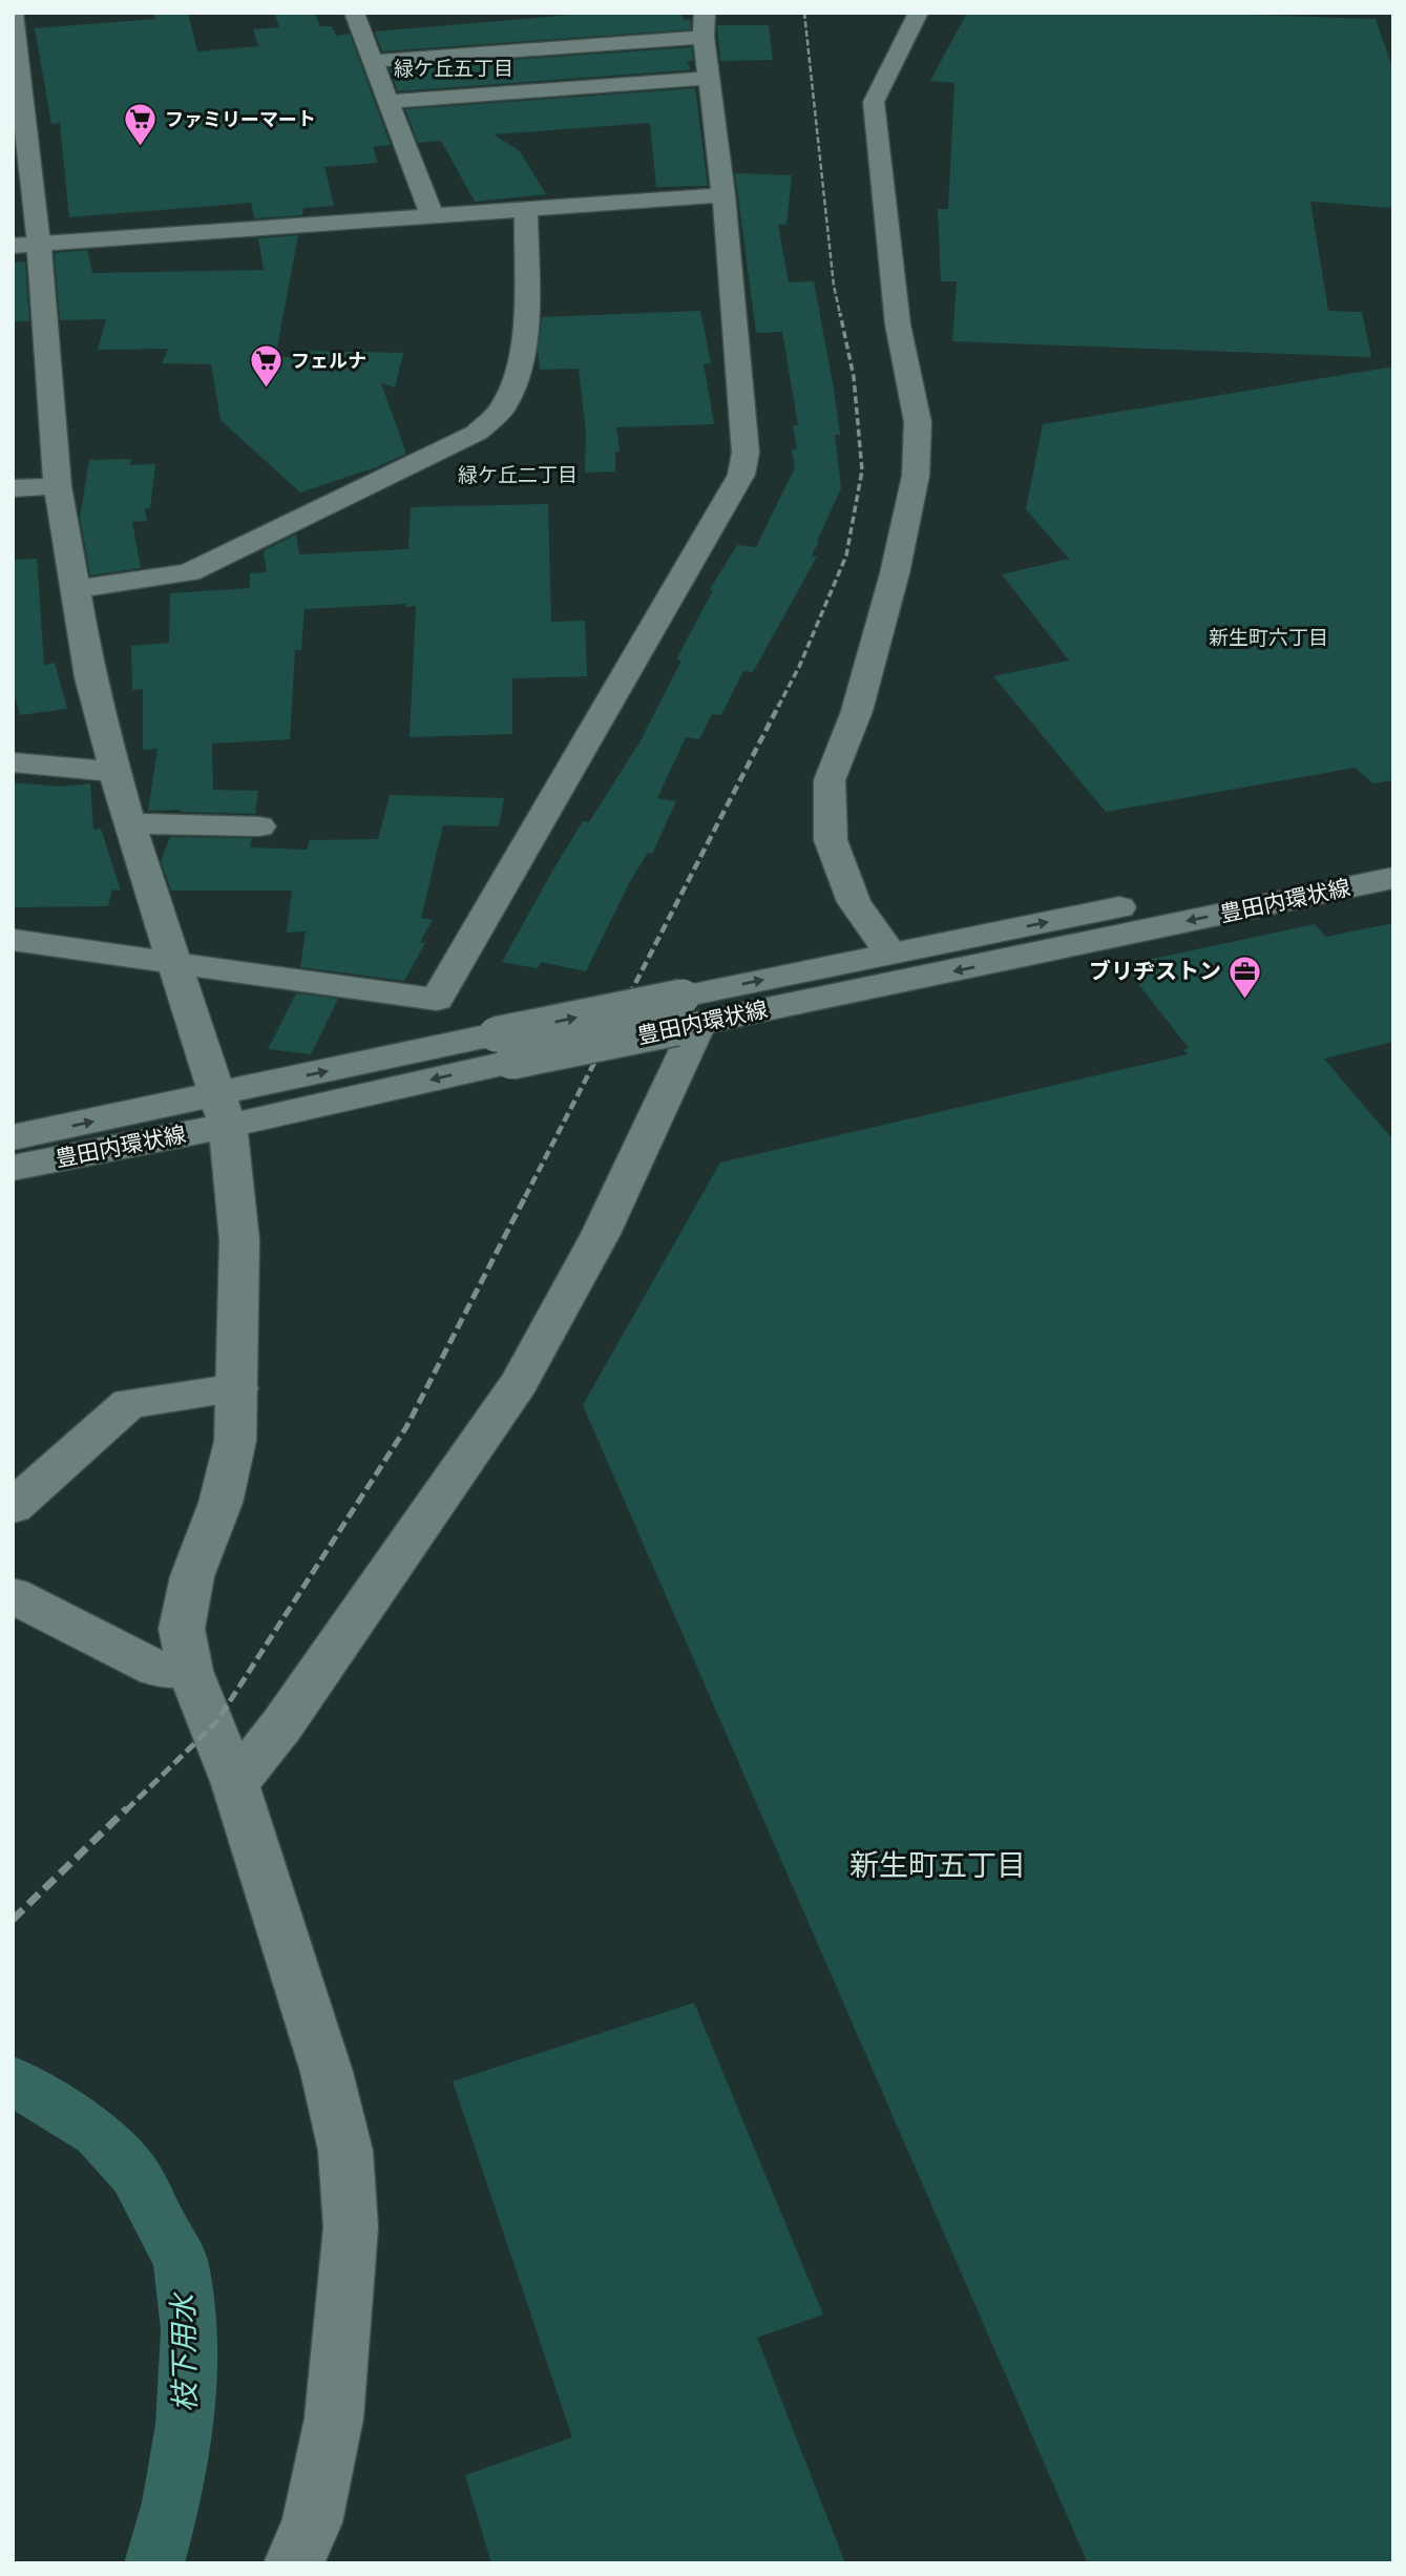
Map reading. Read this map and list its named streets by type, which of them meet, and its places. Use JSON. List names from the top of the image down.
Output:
{
  "streets": {
    "street": ["豊田内環状線"]
  },
  "districts": [
    "緑ケ丘五丁目",
    "緑ケ丘二丁目",
    "新生町六丁目",
    "新生町五丁目"
  ],
  "water": ["枝下用水"],
  "places": {
    "supermarket": ["ファミリーマート", "フェルナ"],
    "office": ["ブリヂストン"]
  }
}
